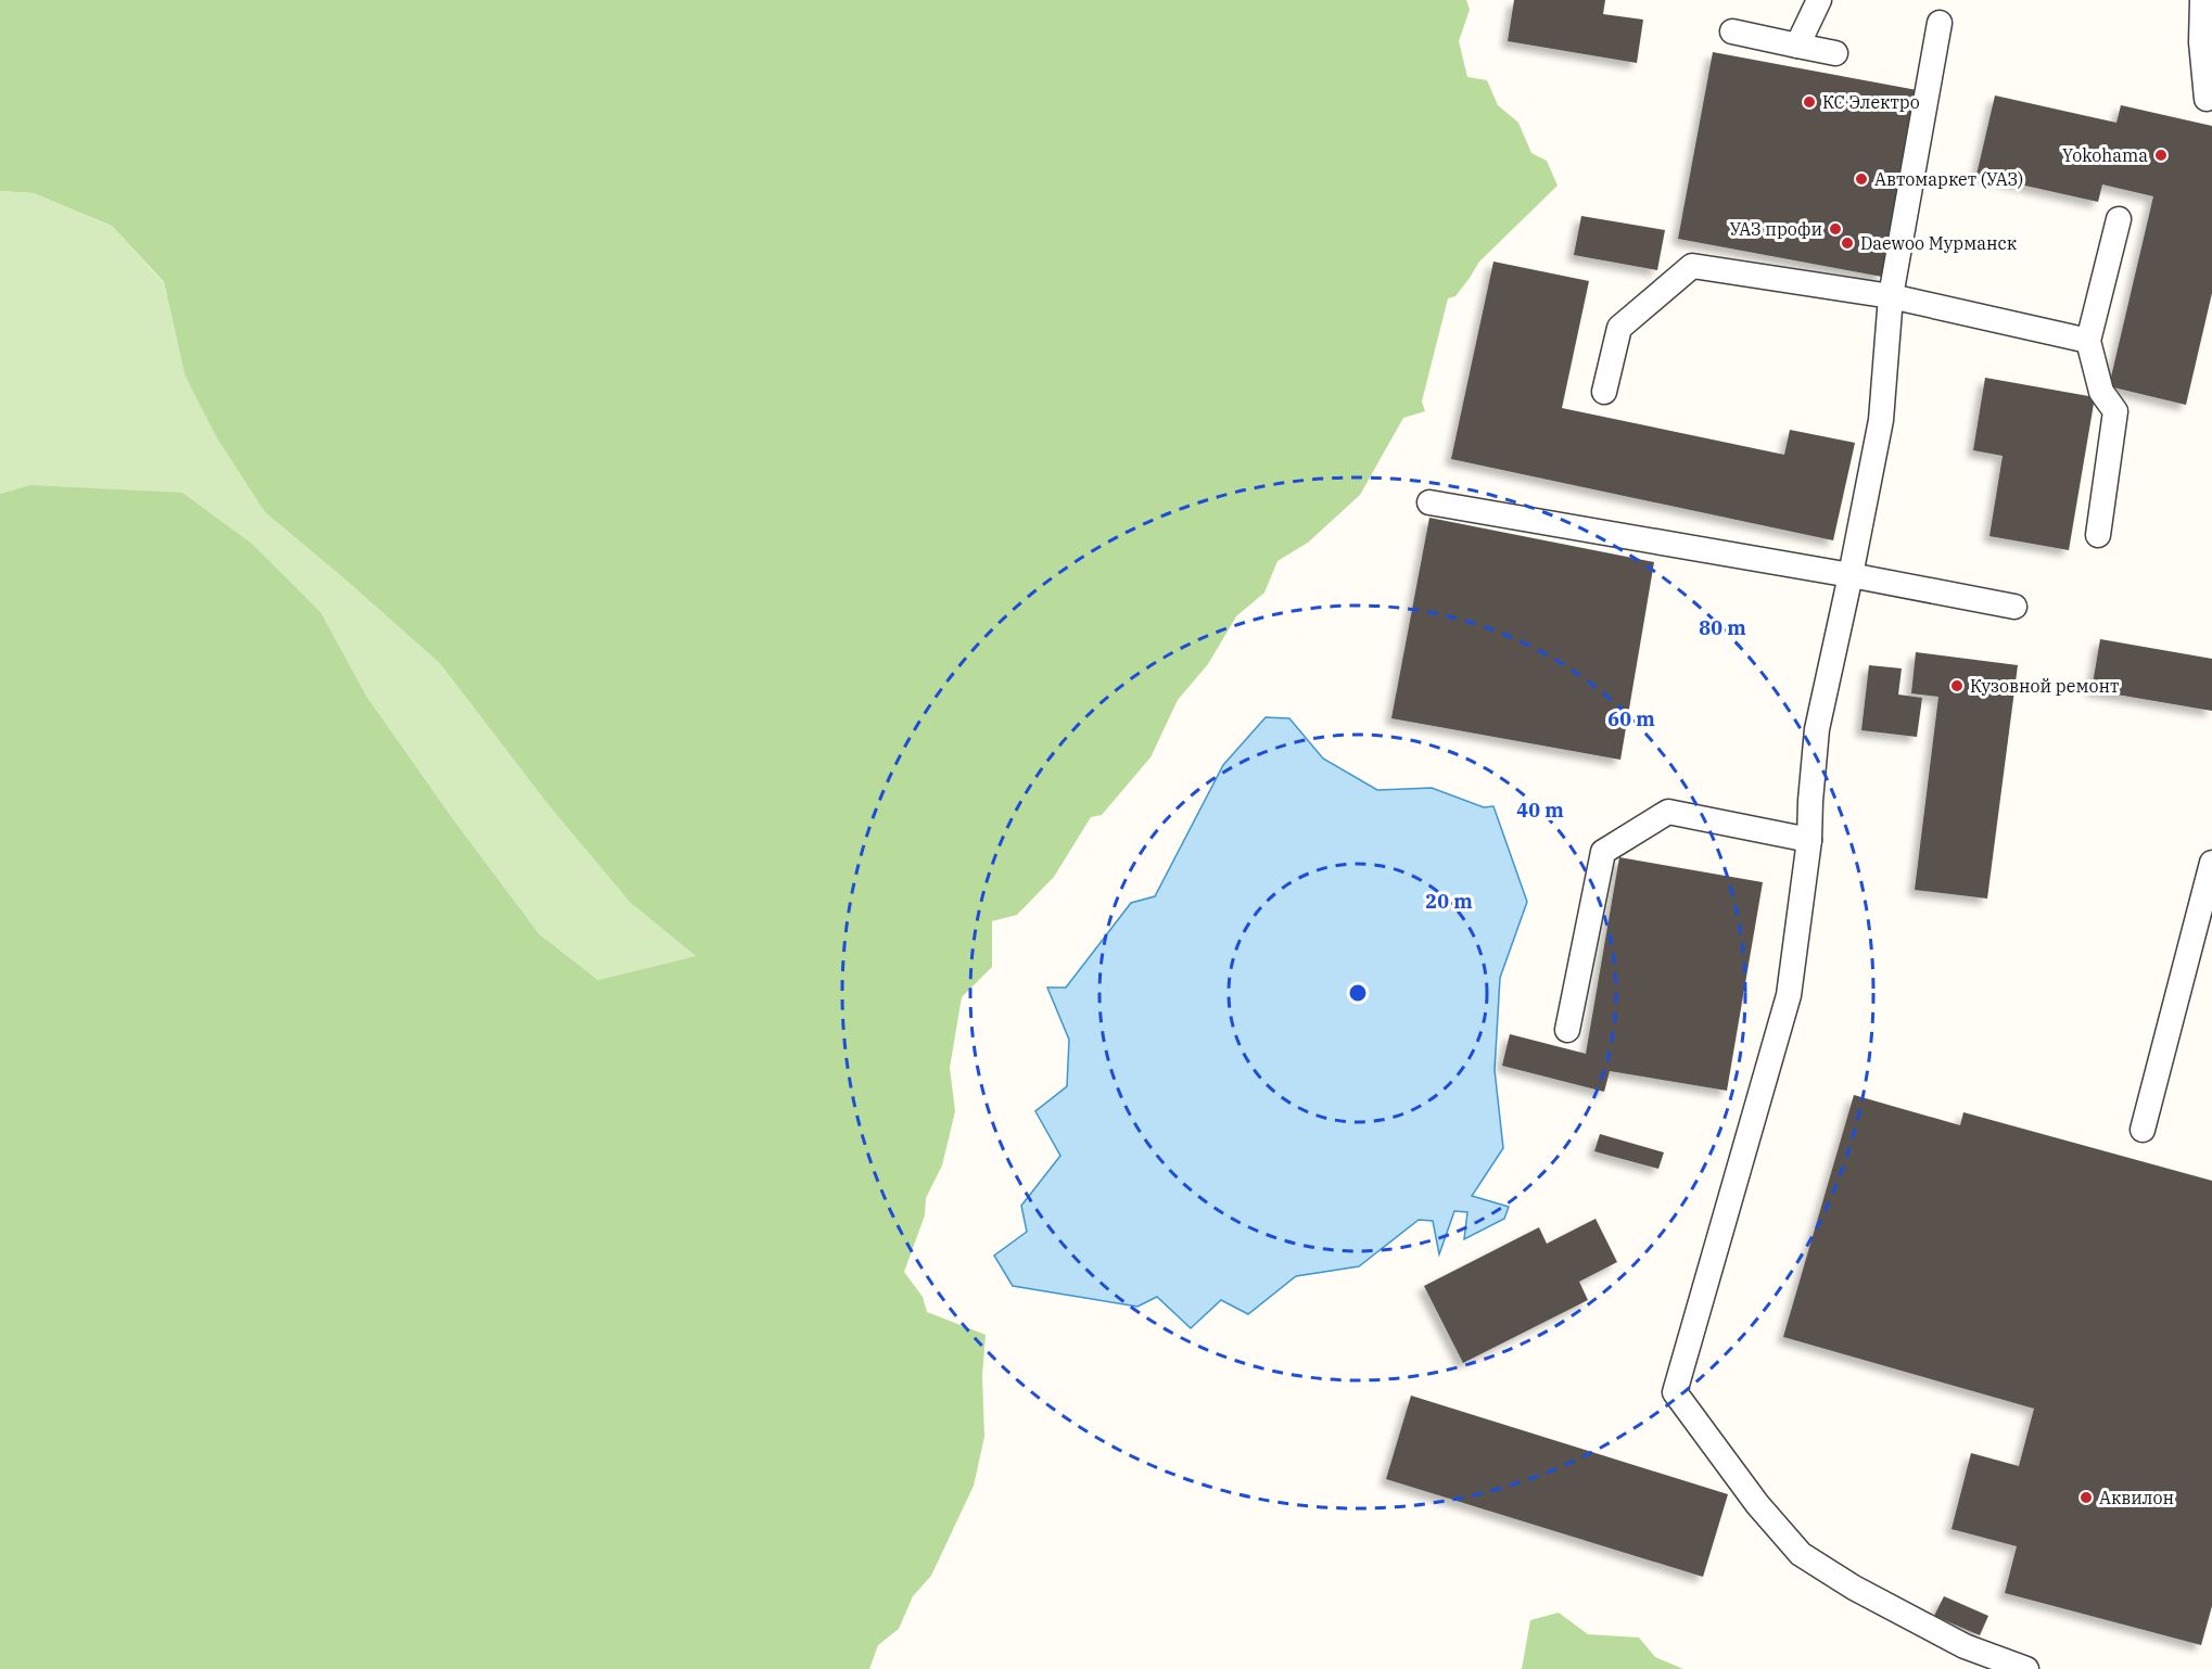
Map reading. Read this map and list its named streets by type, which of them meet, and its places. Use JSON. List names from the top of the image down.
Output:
{
  "places": [
    "КС Электро",
    "Yokohama",
    "Автомаркет (УАЗ)",
    "УАЗ профи",
    "Daewoo Мурманск",
    "Кузовной ремонт",
    "Аквилон"
  ],
  "rings": [
    "80 m",
    "60 m",
    "40 m",
    "20 m"
  ]
}
